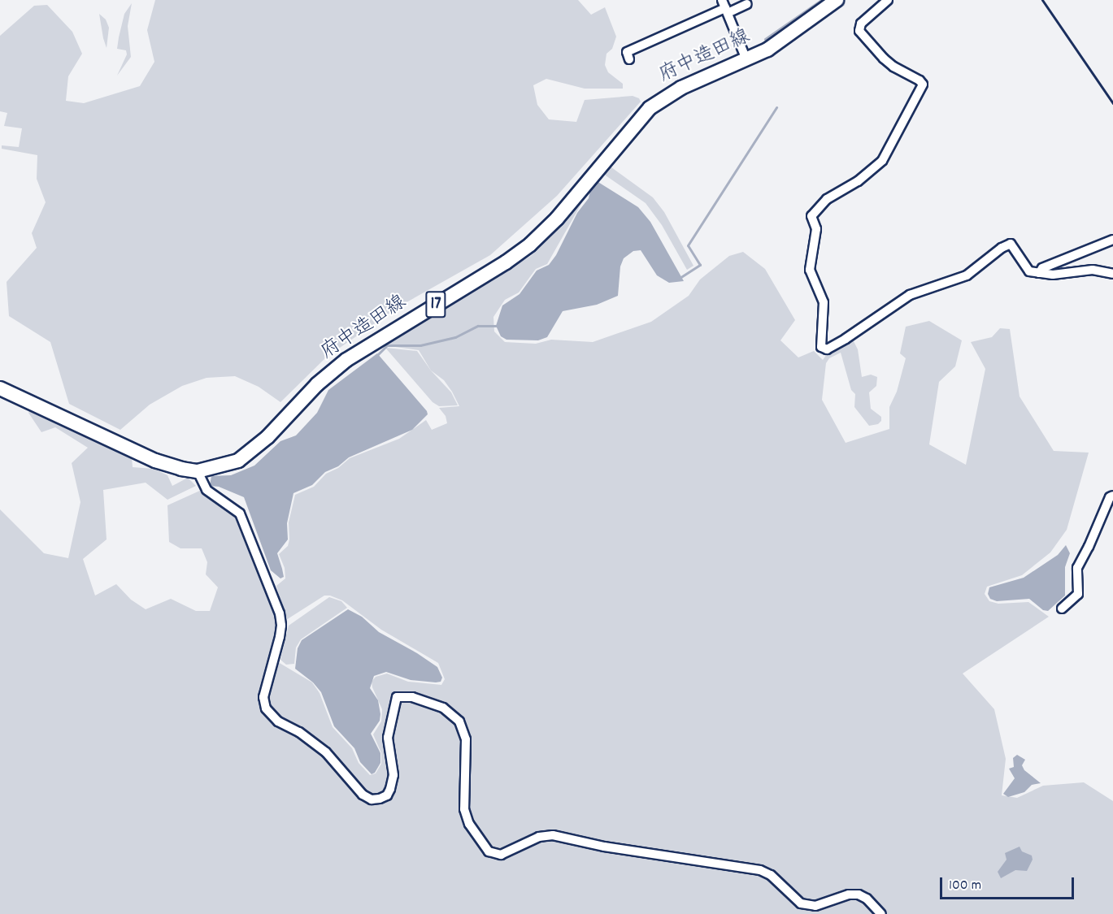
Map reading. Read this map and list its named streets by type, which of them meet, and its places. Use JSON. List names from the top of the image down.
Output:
{
  "streets": {
    "main road": ["府中造田線", "17"]
  },
  "scale_bar": "100 m"
}
